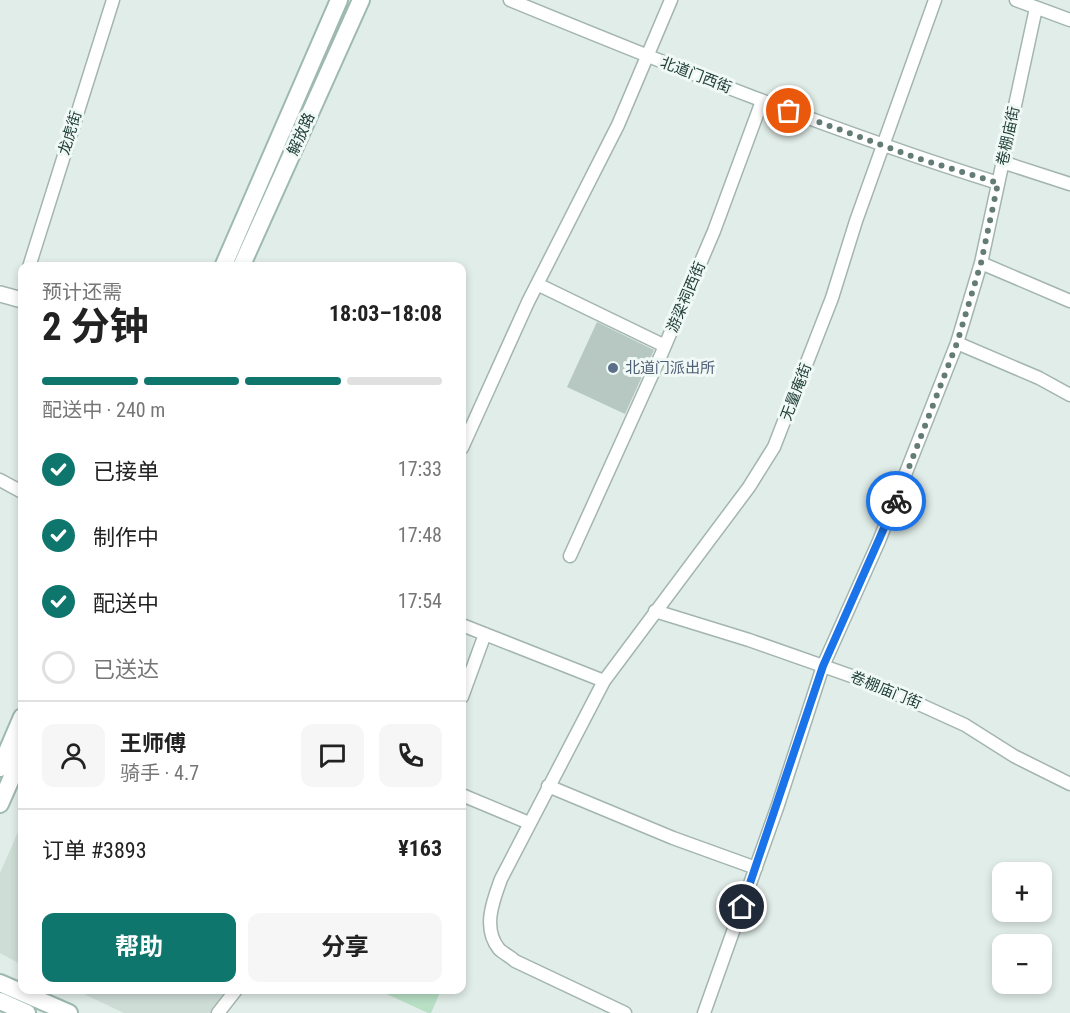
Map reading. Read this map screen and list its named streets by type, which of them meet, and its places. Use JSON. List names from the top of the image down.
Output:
{
  "streets": {
    "main road": ["解放路"],
    "street": [
      "北道门西街",
      "龙虎街",
      "卷棚庙街",
      "游梁祠西街",
      "无量庵街",
      "卷棚庙门街"
    ]
  },
  "crossings": [
    ["北道门西街", "卷棚庙街"],
    ["北道门西街", "游梁祠西街"],
    ["北道门西街", "无量庵街"],
    ["卷棚庙街", "卷棚庙门街"],
    ["无量庵街", "卷棚庙门街"]
  ],
  "places": ["北道门派出所"],
  "page": {
    "heading": ["2 分钟", "预计还需", "18:03–18:08"],
    "panel": [
      "王师傅",
      "骑手 · 4.7",
      "订单 #3893",
      "¥163"
    ],
    "bar": "配送中 · 240 m",
    "list": [
      ["已接单", "17:33"],
      ["制作中", "17:48"],
      ["配送中", "17:54"],
      "已送达"
    ],
    "map_buttons": ["+", "−"],
    "buttons": ["帮助", "分享"]
  }
}
